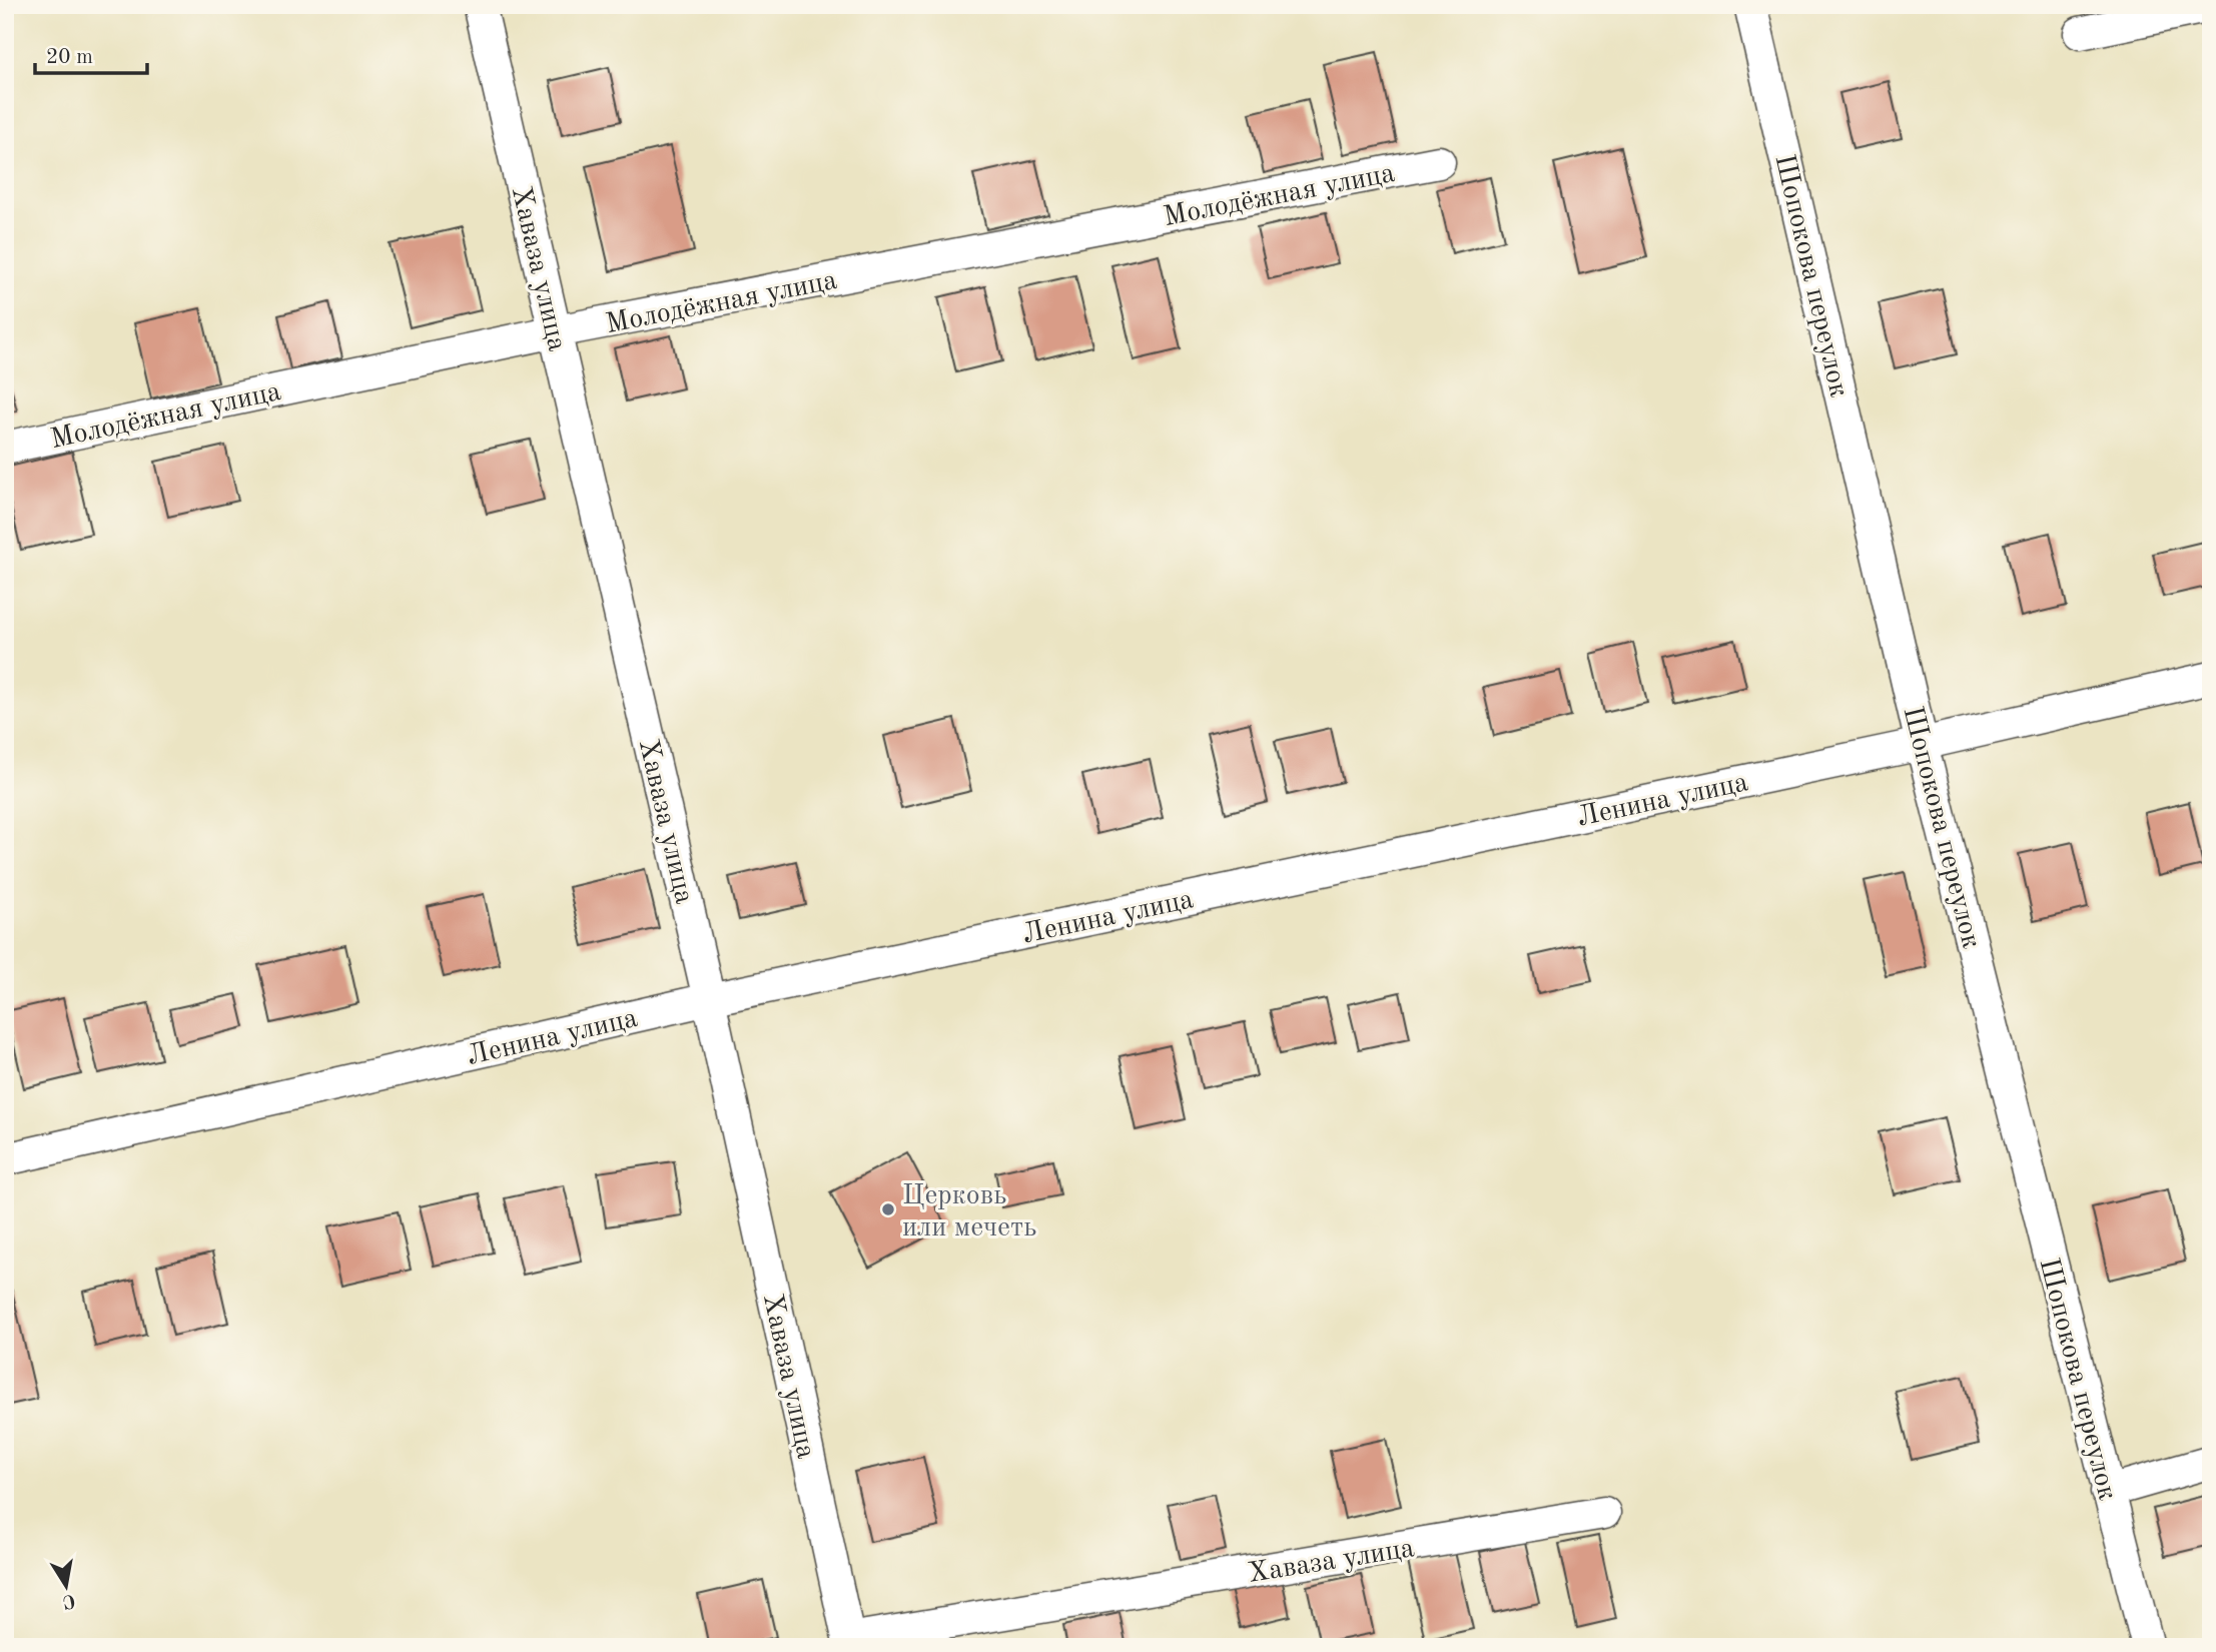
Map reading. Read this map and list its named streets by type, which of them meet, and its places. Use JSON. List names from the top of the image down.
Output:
{
  "streets": {
    "street": [
      "Молодёжная улица",
      "Хаваза улица",
      "Шопокова переулок",
      "Ленина улица"
    ]
  },
  "crossings": [
    ["Молодёжная улица", "Хаваза улица"],
    ["Хаваза улица", "Ленина улица"],
    ["Шопокова переулок", "Ленина улица"]
  ],
  "places": ["Церковь или мечеть"],
  "scale_bar": "20 m",
  "north": "bottom"
}
